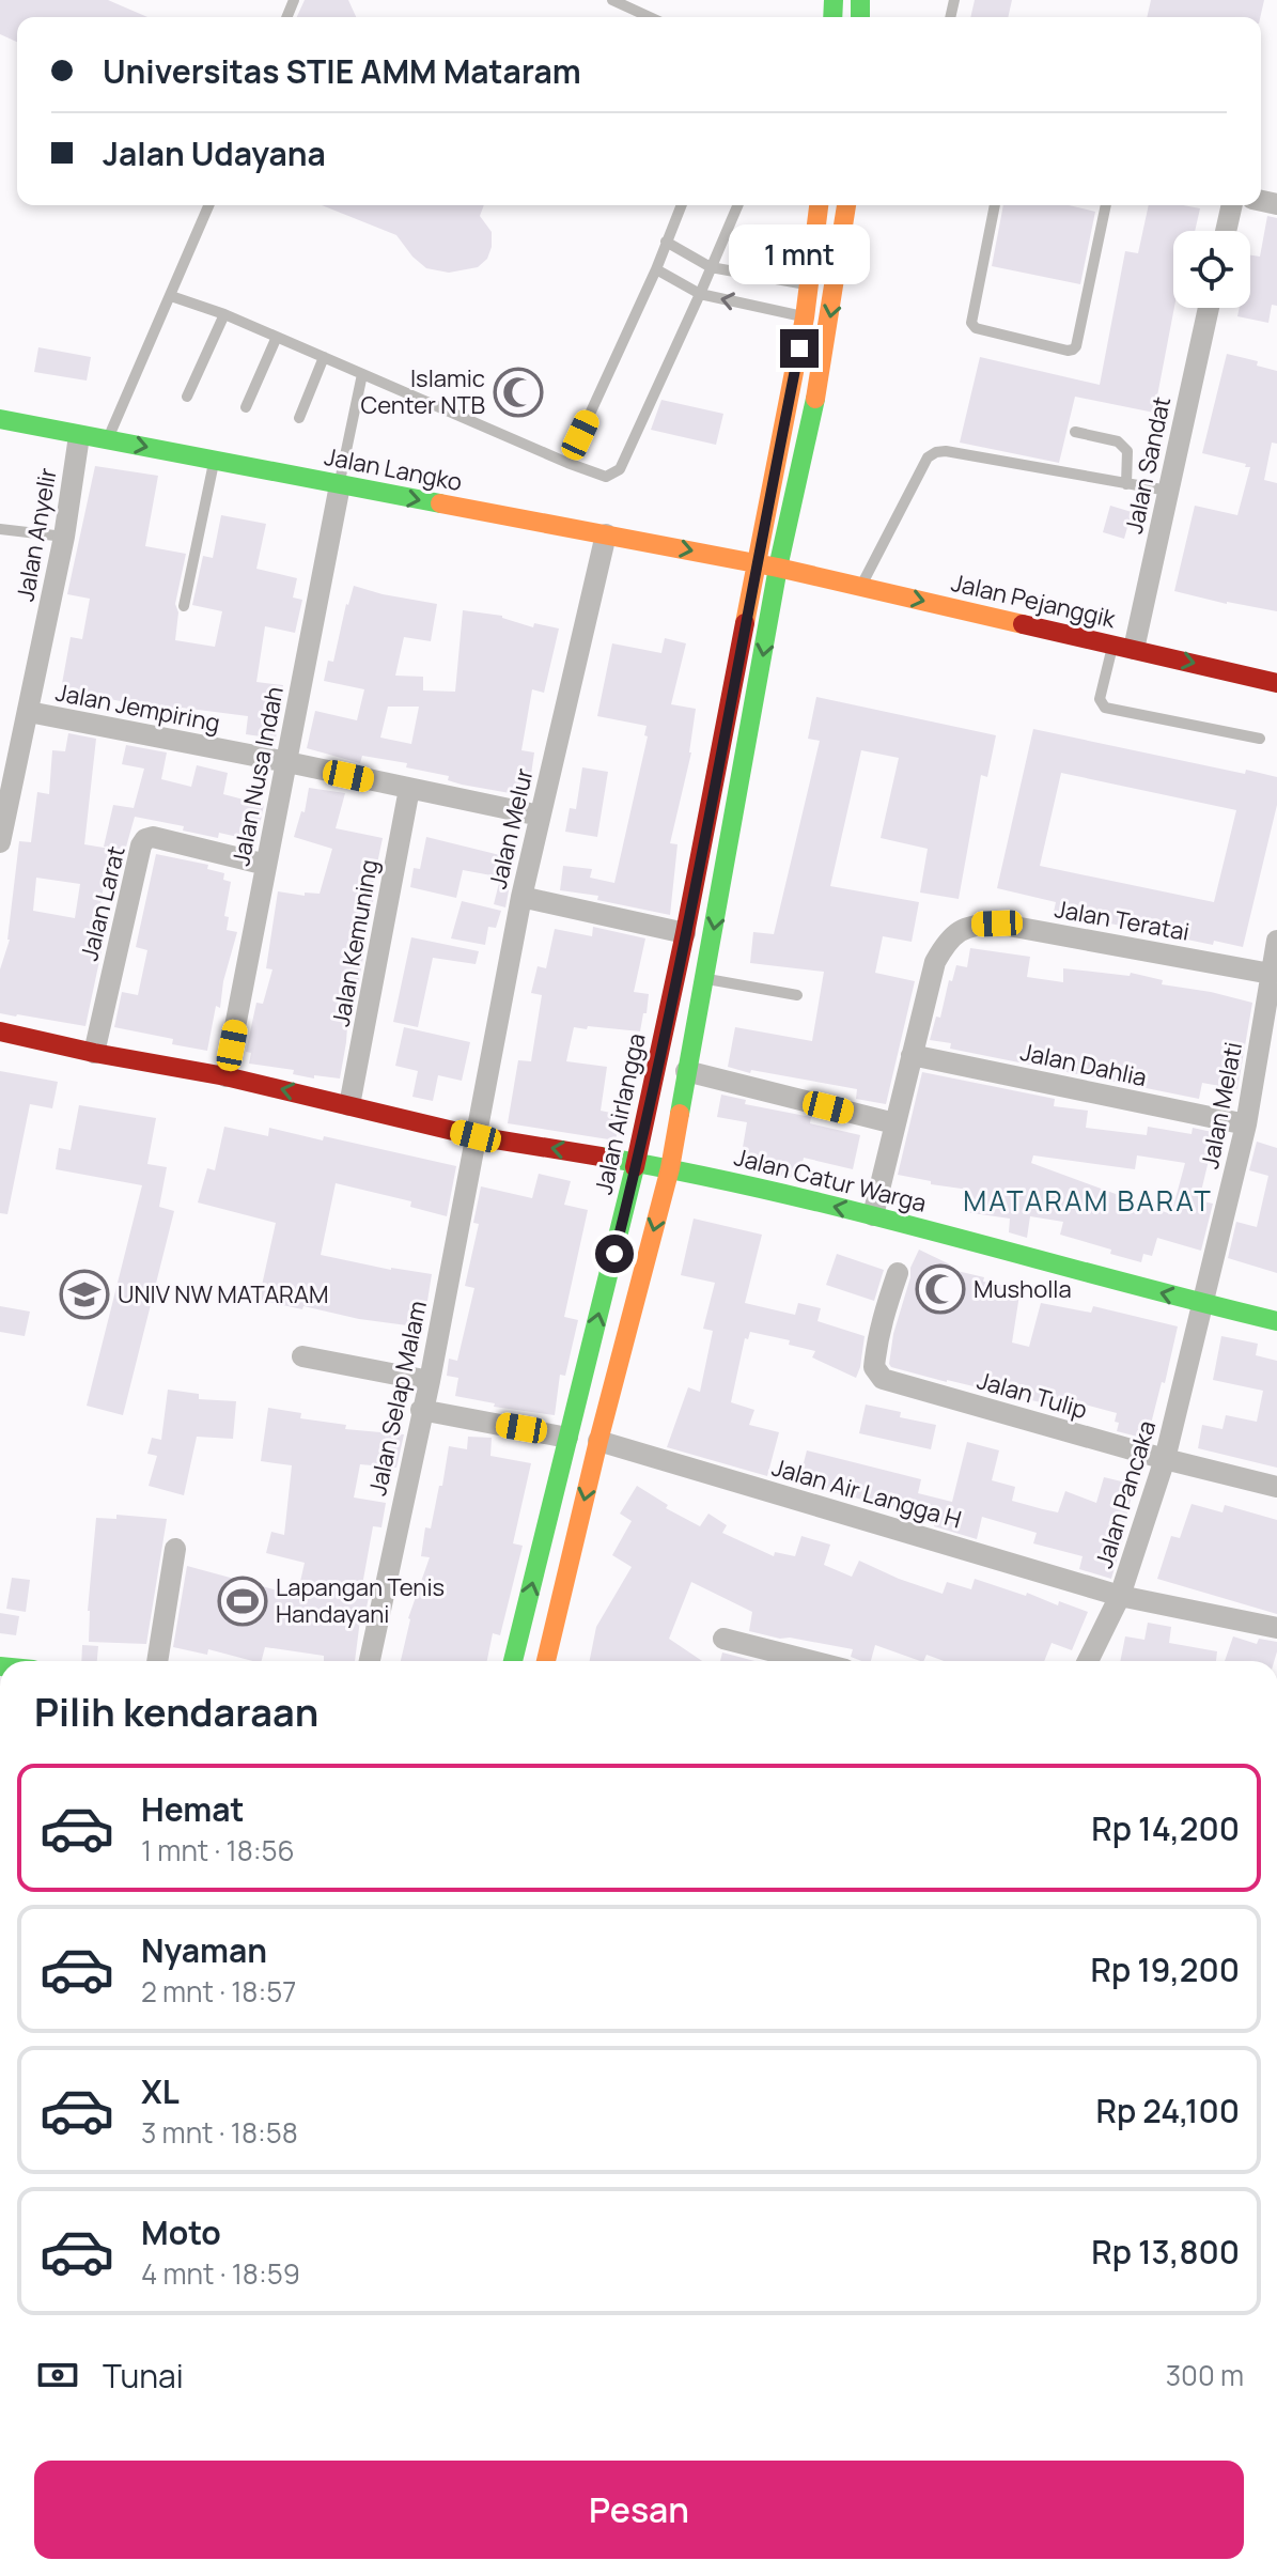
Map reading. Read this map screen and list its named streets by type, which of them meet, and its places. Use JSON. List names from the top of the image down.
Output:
{
  "streets": {
    "main road": [
      "Jalan Langko",
      "Jalan Pejanggik",
      "Jalan Airlangga",
      "Jalan Catur Warga"
    ],
    "street": [
      "Jalan Sandat",
      "Jalan Anyelir",
      "Jalan Jempiring",
      "Jalan Nusa Indah",
      "Jalan Melur",
      "Jalan Larat",
      "Jalan Teratai",
      "Jalan Kemuning",
      "Jalan Dahlia",
      "Jalan Melati",
      "Jalan Tulip",
      "Jalan Selap Malam",
      "Jalan Air Langga H",
      "Jalan Pancaka"
    ]
  },
  "crossings": [
    ["Jalan Sandat", "Jalan Pejanggik"],
    ["Jalan Langko", "Jalan Anyelir"],
    ["Jalan Langko", "Jalan Pejanggik"],
    ["Jalan Langko", "Jalan Nusa Indah"],
    ["Jalan Langko", "Jalan Melur"],
    ["Jalan Langko", "Jalan Airlangga"],
    ["Jalan Anyelir", "Jalan Jempiring"],
    ["Jalan Jempiring", "Jalan Nusa Indah"],
    ["Jalan Jempiring", "Jalan Melur"],
    ["Jalan Jempiring", "Jalan Kemuning"],
    ["Jalan Nusa Indah", "Jalan Larat"],
    ["Jalan Nusa Indah", "Jalan Catur Warga"],
    ["Jalan Melur", "Jalan Catur Warga"],
    ["Jalan Melur", "Jalan Selap Malam"],
    ["Jalan Larat", "Jalan Catur Warga"],
    ["Jalan Teratai", "Jalan Dahlia"],
    ["Jalan Teratai", "Jalan Melati"],
    ["Jalan Teratai", "Jalan Catur Warga"],
    ["Jalan Kemuning", "Jalan Catur Warga"],
    ["Jalan Dahlia", "Jalan Melati"],
    ["Jalan Melati", "Jalan Catur Warga"],
    ["Jalan Melati", "Jalan Pancaka"],
    ["Jalan Airlangga", "Jalan Catur Warga"],
    ["Jalan Catur Warga", "Jalan Selap Malam"],
    ["Jalan Tulip", "Jalan Pancaka"],
    ["Jalan Air Langga H", "Jalan Pancaka"]
  ],
  "one_way": ["Jalan Langko", "Jalan Pejanggik", "Jalan Catur Warga"],
  "districts": ["MATARAM BARAT"],
  "places": {
    "mosque": ["Islamic Center NTB", "Musholla"],
    "school or university": ["UNIV NW MATARAM"],
    "sports": ["Lapangan Tenis Handayani"]
  },
  "page": {
    "banner": ["Universitas STIE AMM Mataram", "Jalan Udayana"],
    "bubble": "1 mnt",
    "heading": "Pilih kendaraan",
    "list": [
      {
        "name": "Hemat",
        "note": "1 mnt · 18:56",
        "value": "Rp 14,200"
      },
      {
        "name": "Nyaman",
        "note": "2 mnt · 18:57",
        "value": "Rp 19,200"
      },
      {
        "name": "XL",
        "note": "3 mnt · 18:58",
        "value": "Rp 24,100"
      },
      {
        "name": "Moto",
        "note": "4 mnt · 18:59",
        "value": "Rp 13,800"
      }
    ],
    "pay": ["Tunai", "300 m"],
    "buttons": "Pesan"
  }
}
